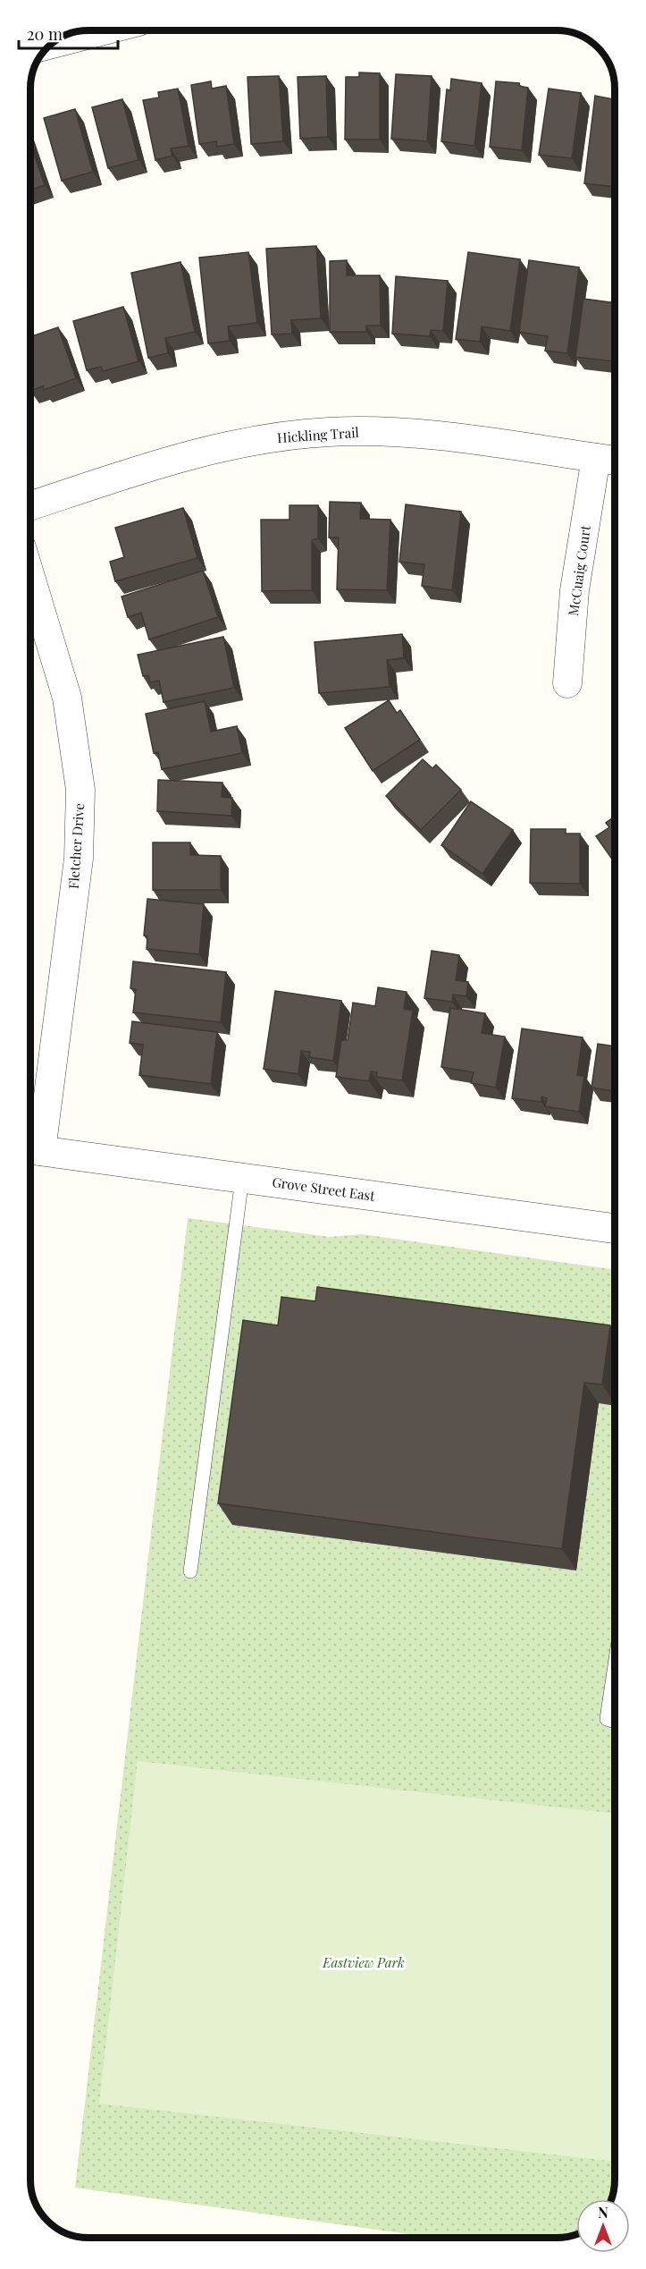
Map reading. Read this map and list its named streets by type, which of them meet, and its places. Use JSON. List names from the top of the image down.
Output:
{
  "streets": {
    "street": [
      "Hickling Trail",
      "McCuaig Court",
      "Fletcher Drive",
      "Grove Street East"
    ]
  },
  "crossings": [
    ["Hickling Trail", "McCuaig Court"],
    ["Fletcher Drive", "Grove Street East"]
  ],
  "parks": ["Eastview Park"],
  "scale_bar": "20 m",
  "north": "top"
}
